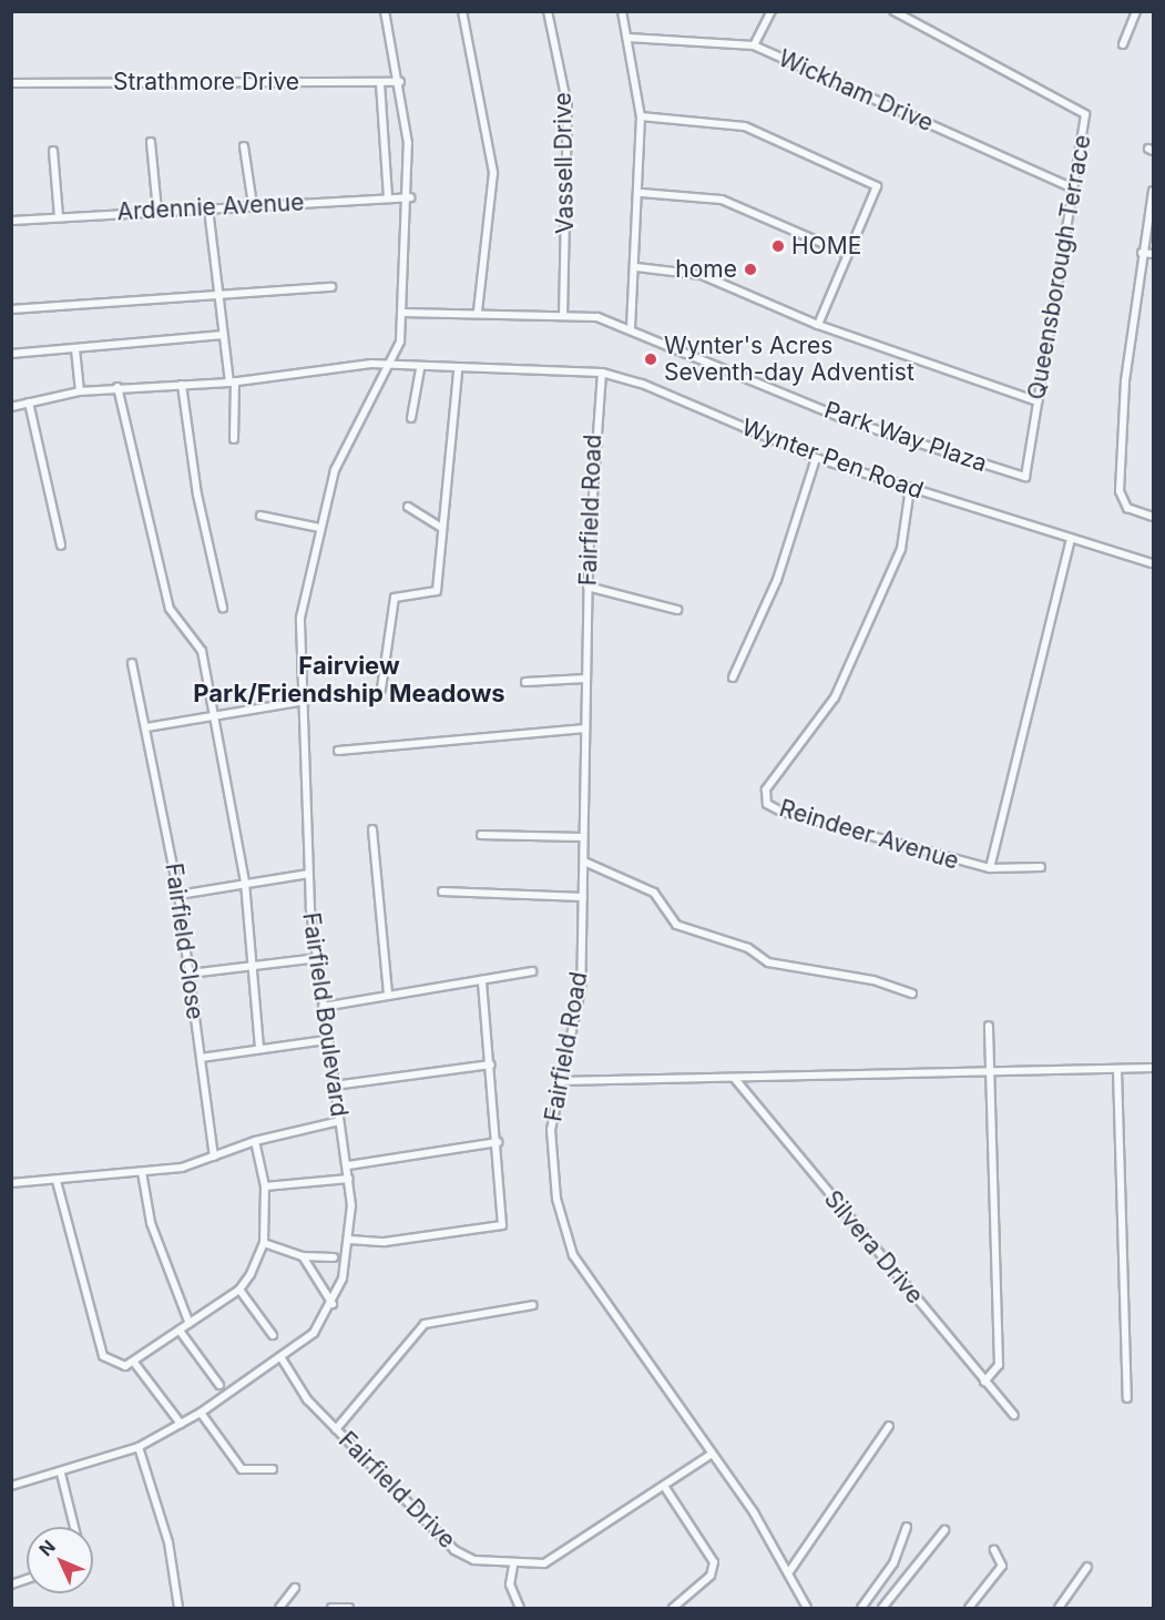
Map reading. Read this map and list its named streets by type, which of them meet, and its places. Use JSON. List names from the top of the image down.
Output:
{
  "streets": {
    "street": [
      "Strathmore Drive",
      "Wickham Drive",
      "Vassell Drive",
      "Ardennie Avenue",
      "Queensborough Terrace",
      "Park Way Plaza",
      "Wynter Pen Road",
      "Fairfield Road",
      "Reindeer Avenue",
      "Fairfield Close",
      "Fairfield Boulevard",
      "Silvera Drive",
      "Fairfield Drive"
    ]
  },
  "crossings": [
    ["Strathmore Drive", "Fairfield Boulevard"],
    ["Wickham Drive", "Queensborough Terrace"],
    ["Vassell Drive", "Park Way Plaza"],
    ["Ardennie Avenue", "Fairfield Boulevard"],
    ["Queensborough Terrace", "Park Way Plaza"],
    ["Park Way Plaza", "Fairfield Boulevard"],
    ["Wynter Pen Road", "Fairfield Road"],
    ["Wynter Pen Road", "Reindeer Avenue"],
    ["Wynter Pen Road", "Fairfield Boulevard"],
    ["Fairfield Road", "Fairfield Drive"],
    ["Fairfield Boulevard", "Fairfield Drive"]
  ],
  "districts": ["Fairview Park/Friendship Meadows"],
  "places": ["HOME", "home", "Wynter's Acres Seventh-day Adventist"],
  "north": "top left"
}
